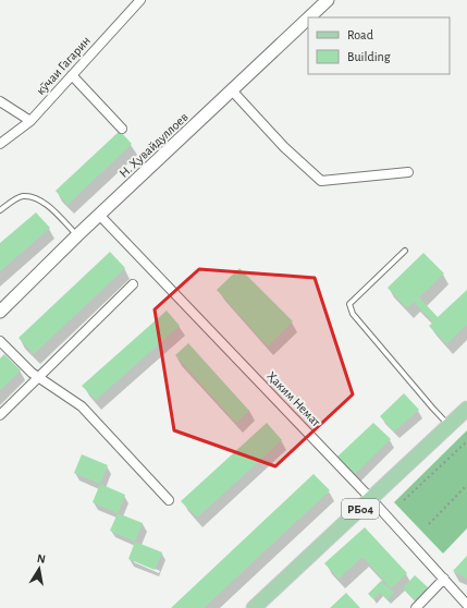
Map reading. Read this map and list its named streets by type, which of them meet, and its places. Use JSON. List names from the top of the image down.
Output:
{
  "streets": {
    "main road": ["РБ04"],
    "street": ["кӯчаи Гагарин", "Н. Ҳувайдуллоев", "Ҳаким Немат"]
  },
  "crossings": [
    ["Н. Ҳувайдуллоев", "Ҳаким Немат"],
    ["Ҳаким Немат", "РБ04"]
  ],
  "legend": ["Road", "Building"],
  "north": "top"
}
